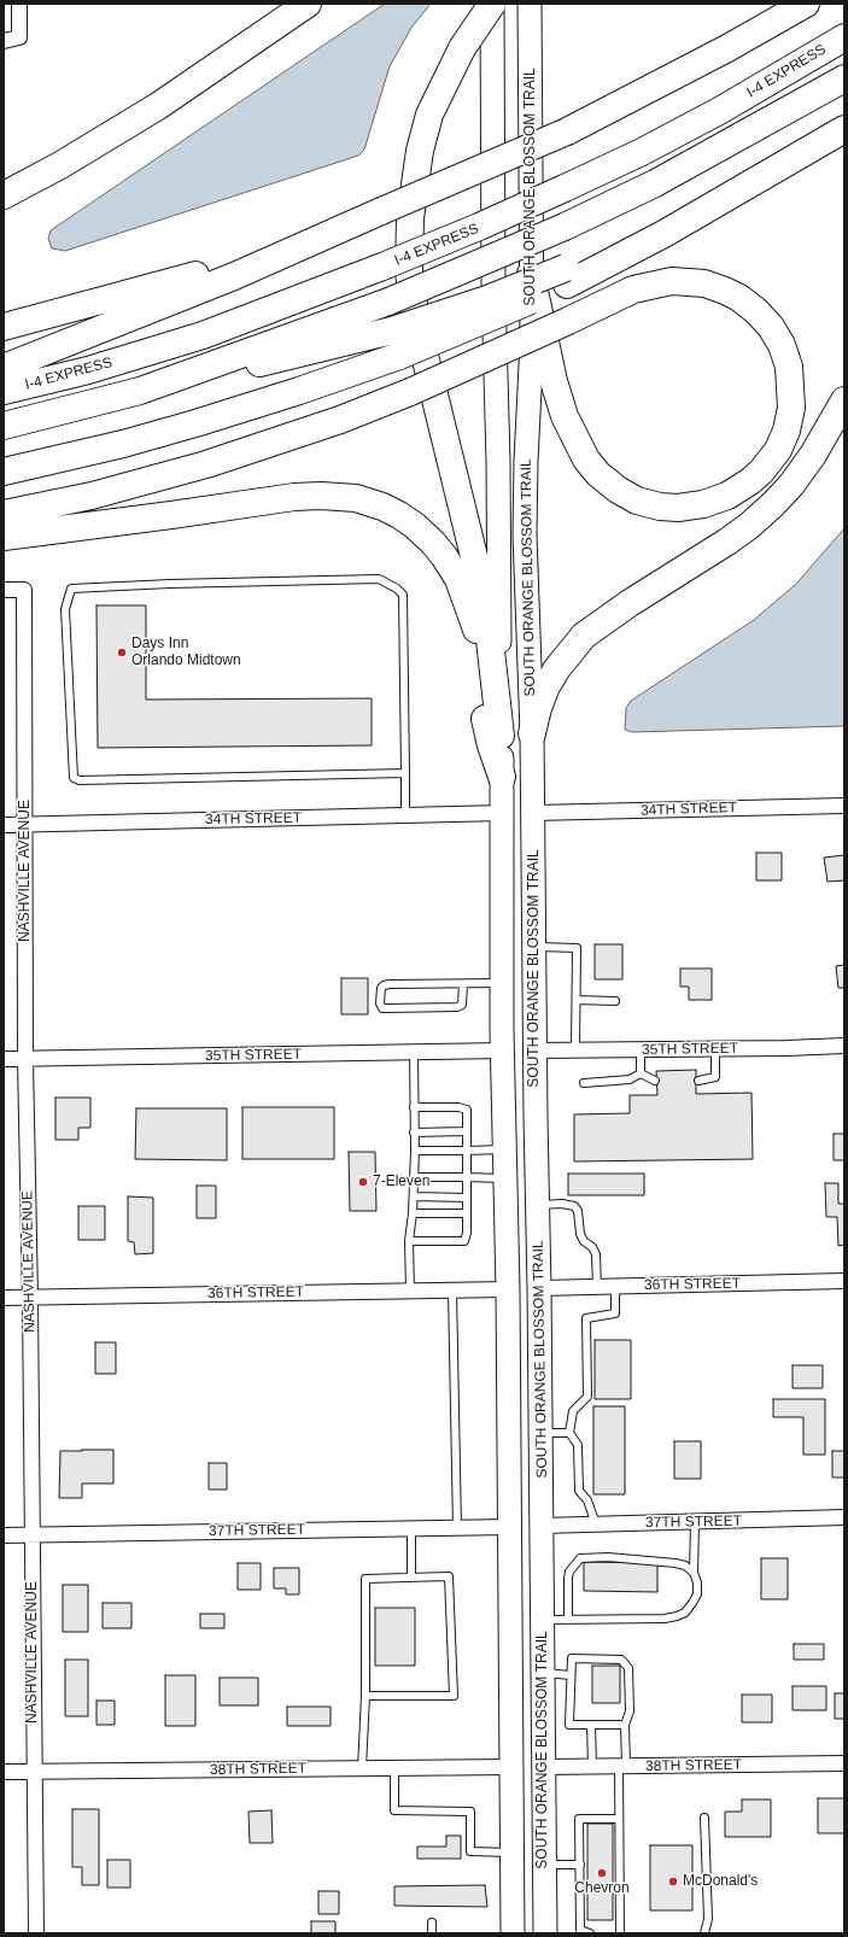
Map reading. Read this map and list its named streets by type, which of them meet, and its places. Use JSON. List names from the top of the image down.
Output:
{
  "streets": {
    "highway": ["I-4 EXPRESS"],
    "main road": ["SOUTH ORANGE BLOSSOM TRAIL"],
    "street": [
      "34TH STREET",
      "NASHVILLE AVENUE",
      "35TH STREET",
      "36TH STREET",
      "37TH STREET",
      "38TH STREET"
    ]
  },
  "crossings": [
    ["SOUTH ORANGE BLOSSOM TRAIL", "34TH STREET"],
    ["SOUTH ORANGE BLOSSOM TRAIL", "35TH STREET"],
    ["SOUTH ORANGE BLOSSOM TRAIL", "36TH STREET"],
    ["SOUTH ORANGE BLOSSOM TRAIL", "37TH STREET"],
    ["SOUTH ORANGE BLOSSOM TRAIL", "38TH STREET"],
    ["34TH STREET", "NASHVILLE AVENUE"],
    ["NASHVILLE AVENUE", "35TH STREET"],
    ["NASHVILLE AVENUE", "36TH STREET"],
    ["NASHVILLE AVENUE", "37TH STREET"],
    ["NASHVILLE AVENUE", "38TH STREET"]
  ],
  "places": [
    "Days Inn Orlando Midtown",
    "7-Eleven",
    "Chevron",
    "McDonald's"
  ]
}
